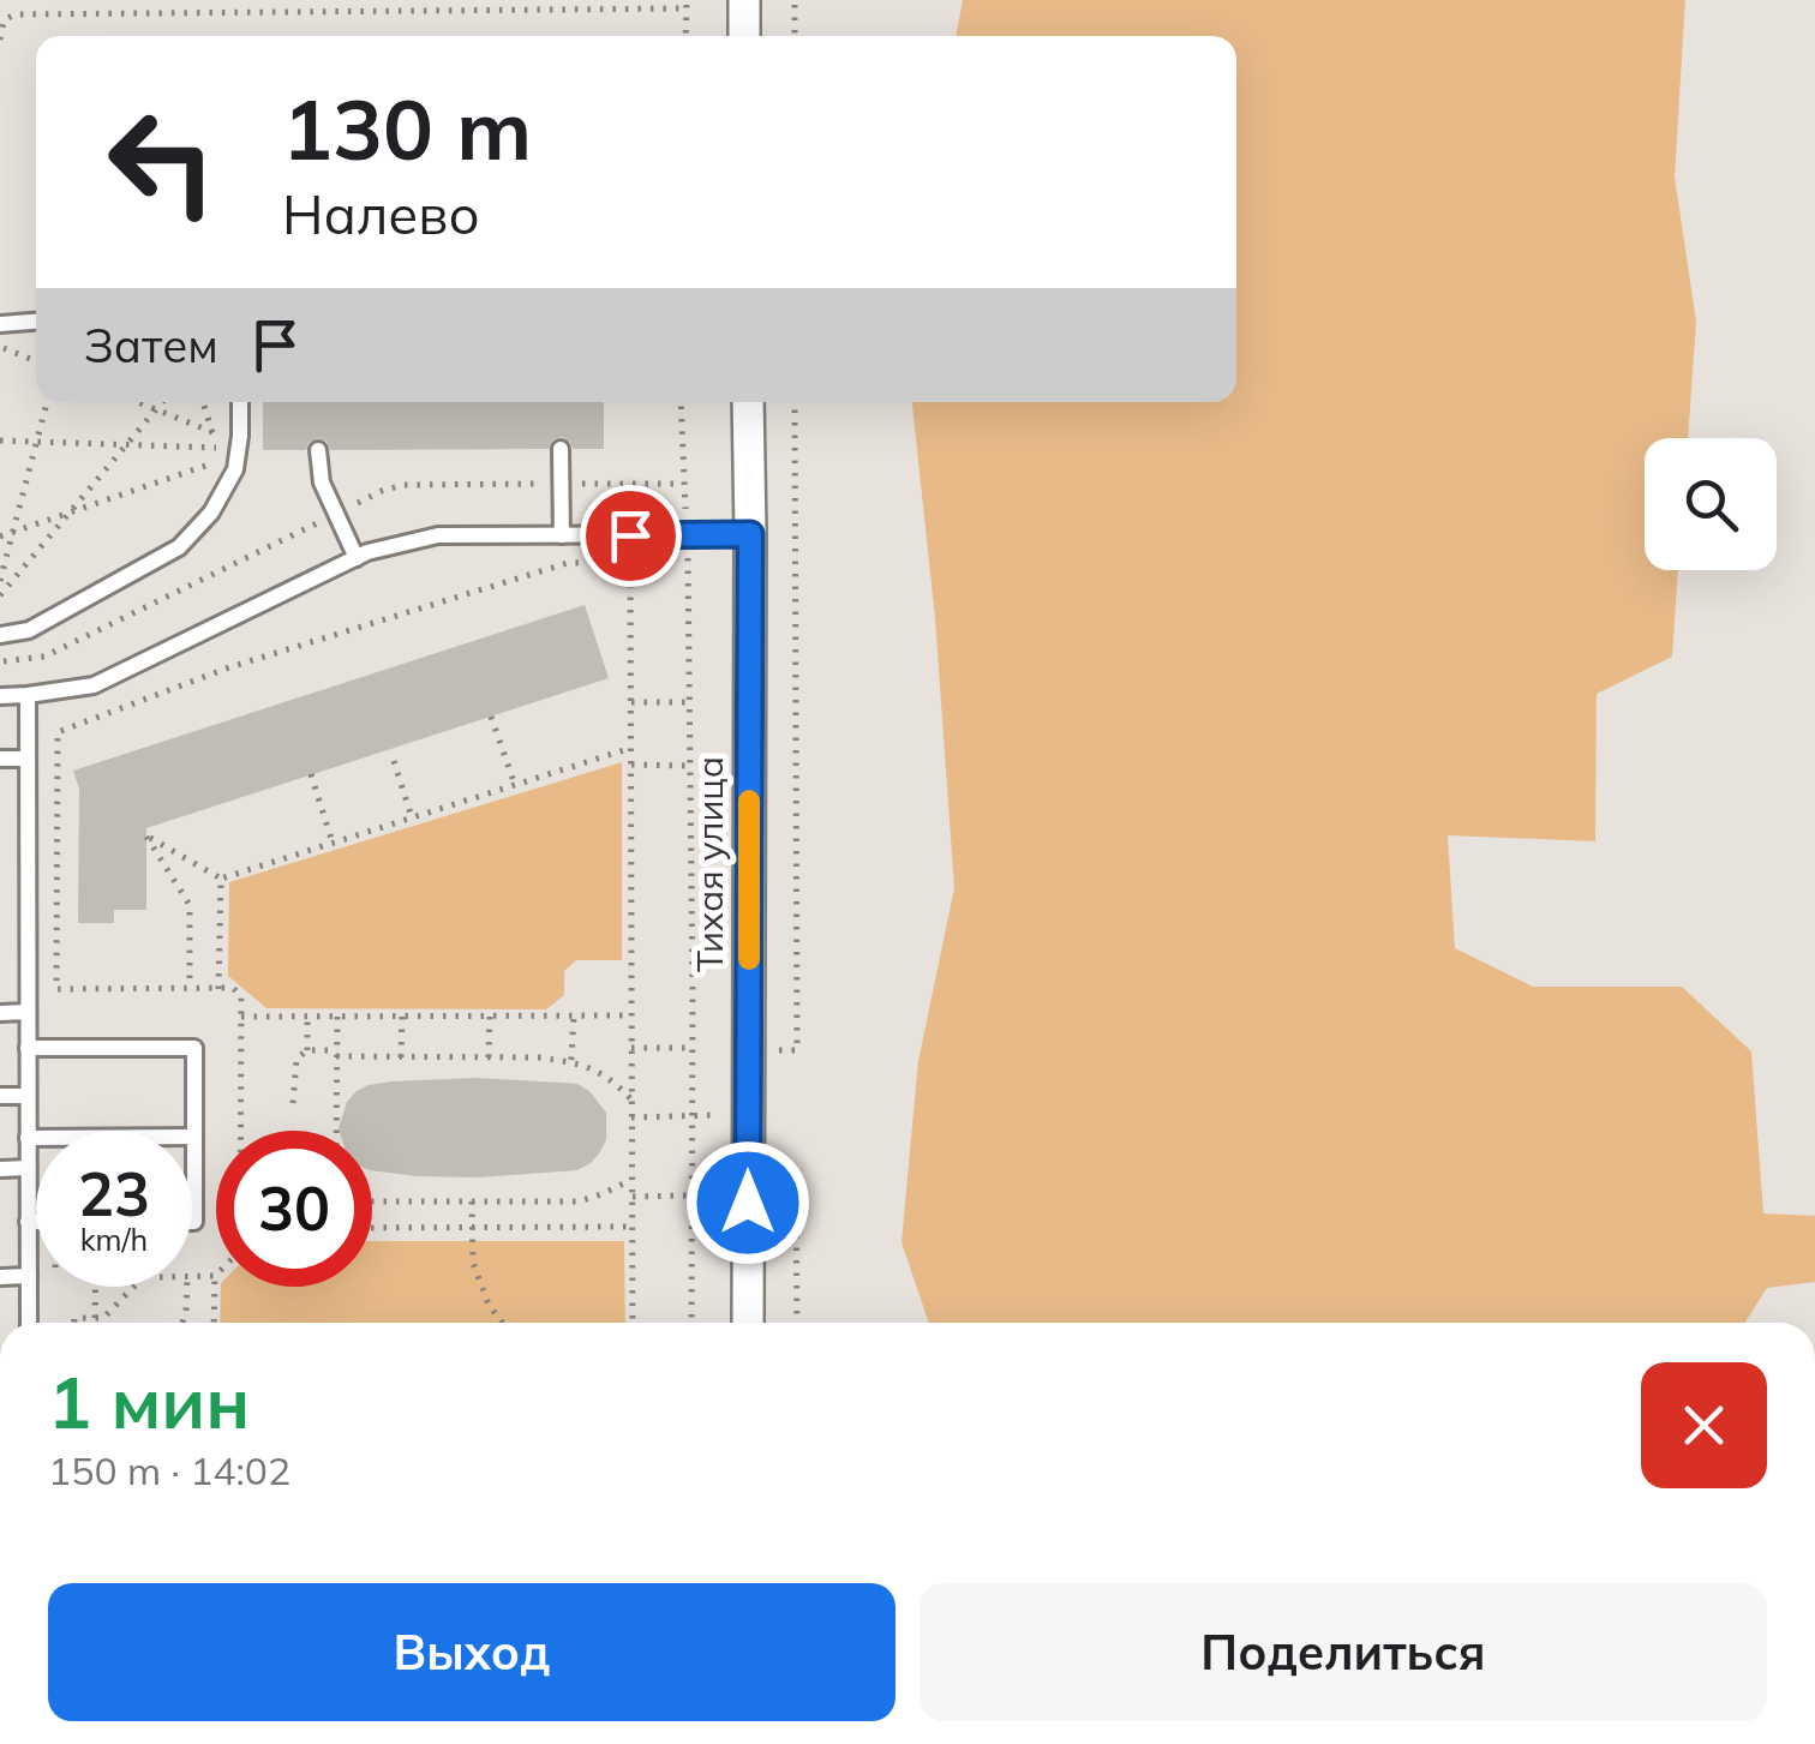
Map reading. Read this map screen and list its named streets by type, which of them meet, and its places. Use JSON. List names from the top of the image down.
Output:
{
  "streets": {
    "street": ["Тихая улица"]
  },
  "page": {
    "turn": ["130 m", "Налево"],
    "then": "Затем",
    "speed": "23 km/h",
    "limit": "30",
    "heading": ["1 мин", "150 m · 14:02"],
    "buttons": ["Выход", "Поделиться"]
  }
}
